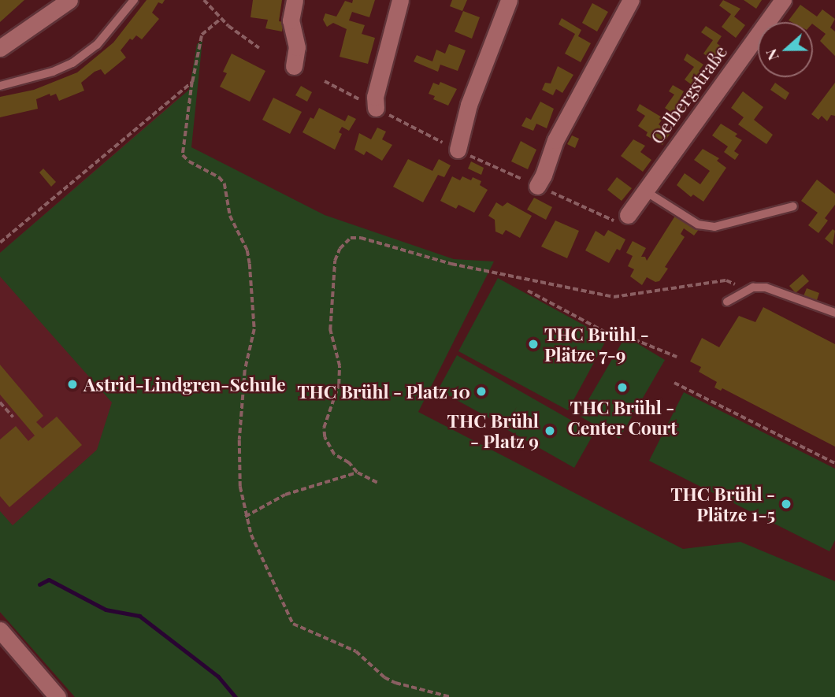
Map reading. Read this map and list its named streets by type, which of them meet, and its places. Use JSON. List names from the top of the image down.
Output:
{
  "streets": {
    "street": ["Oelbergstraße"]
  },
  "places": [
    "THC Brühl - Plätze 7-9",
    "Astrid-Lindgren-Schule",
    "THC Brühl - Center Court",
    "THC Brühl - Platz 10",
    "THC Brühl - Platz 9",
    "THC Brühl - Plätze 1-5"
  ],
  "north": "left"
}
